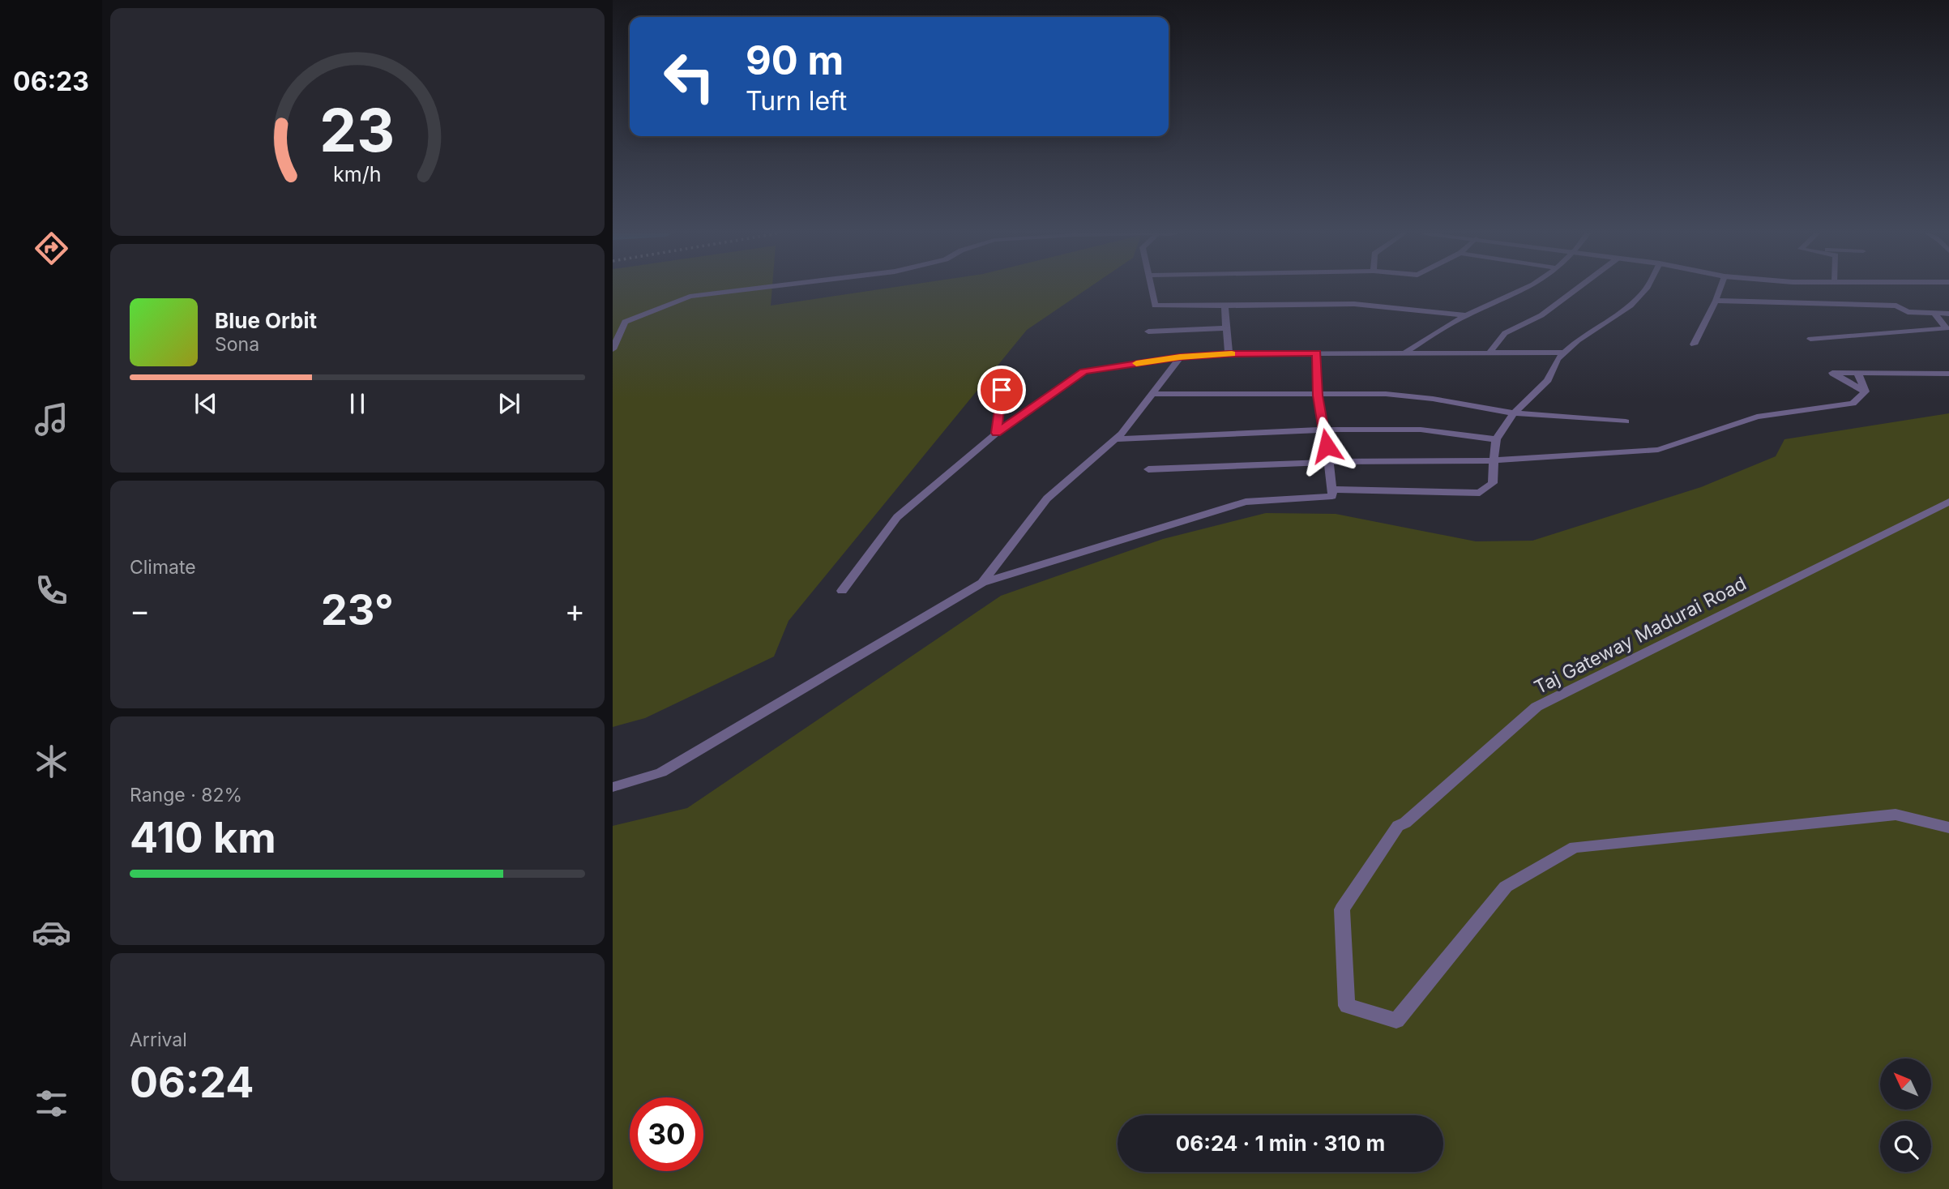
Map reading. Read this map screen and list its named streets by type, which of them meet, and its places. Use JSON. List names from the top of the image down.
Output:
{
  "streets": {
    "street": ["Taj Gateway Madurai Road"]
  },
  "north": "top left",
  "page": {
    "tabs": "06:23",
    "turn": ["90 m", "Turn left"],
    "song": ["Blue Orbit", "Sona"],
    "tile": [
      "Climate",
      ["Range · 82%", "410 km"],
      ["Arrival", "06:24"]
    ],
    "heat": ["−", "23°", "+"],
    "limit": "30",
    "trip": "06:24 · 1 min · 310 m",
    "gauge": ["23", "km/h"]
  }
}
